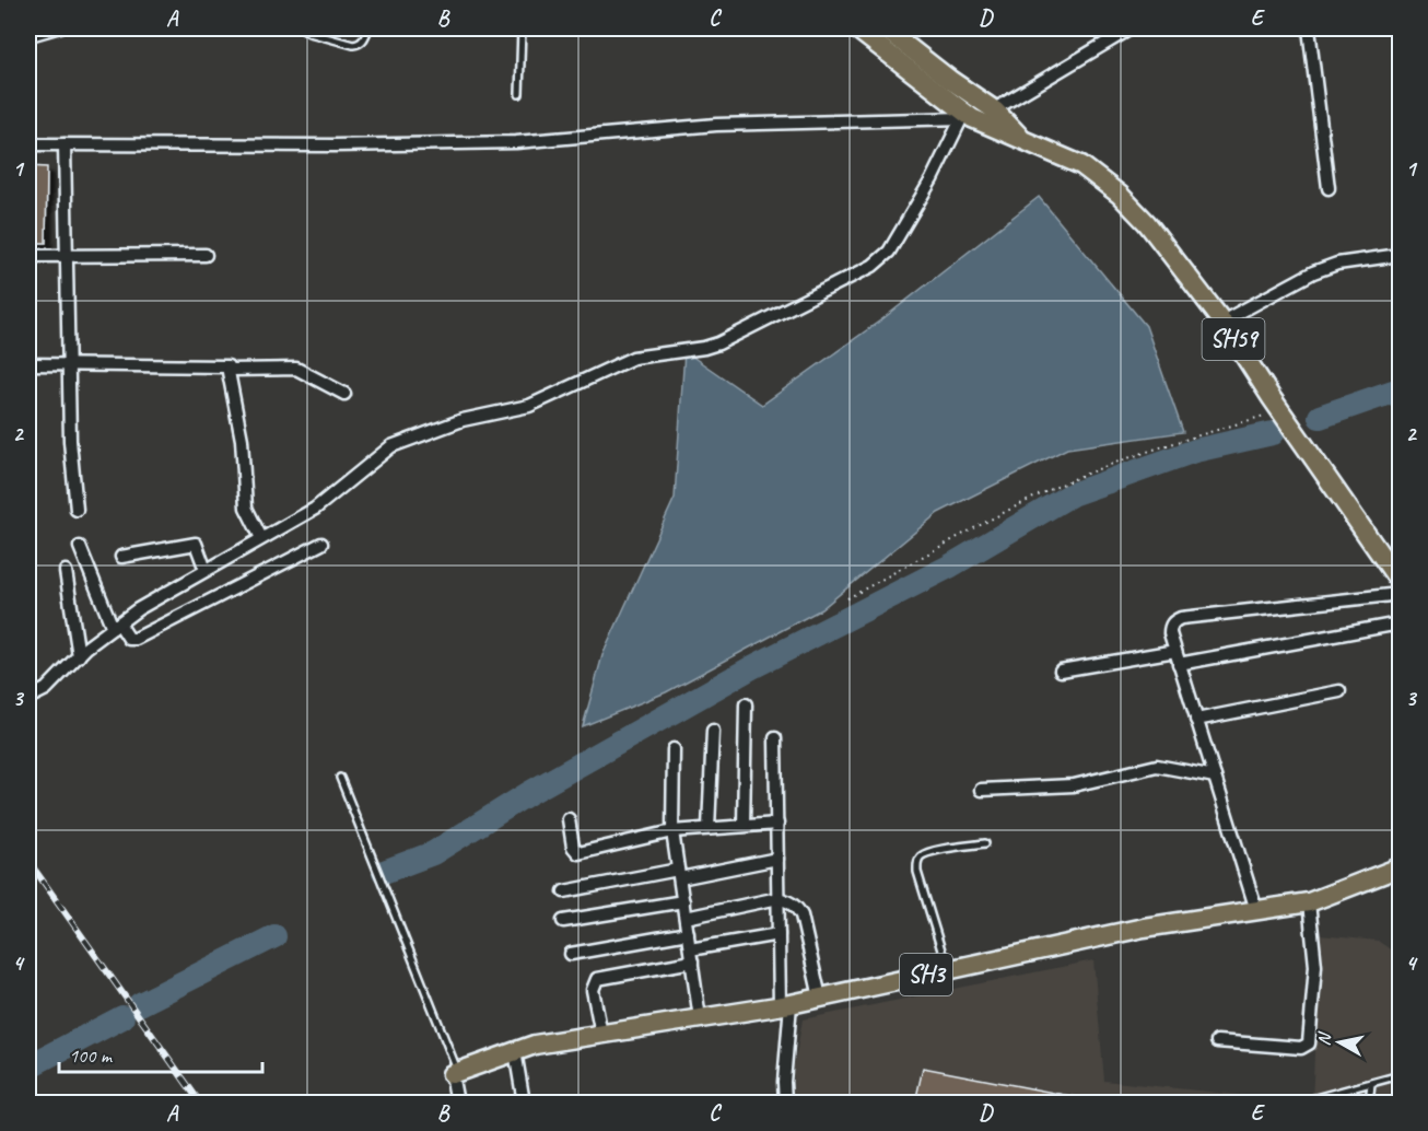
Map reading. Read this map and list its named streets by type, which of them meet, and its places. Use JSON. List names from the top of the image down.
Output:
{
  "streets": {
    "main road": ["SH59", "SH3"]
  },
  "scale_bar": "100 m",
  "north": "left",
  "grid": {
    "columns": [
      "A",
      "B",
      "C",
      "D",
      "E"
    ],
    "rows": [
      "1",
      "2",
      "3",
      "4"
    ]
  }
}
